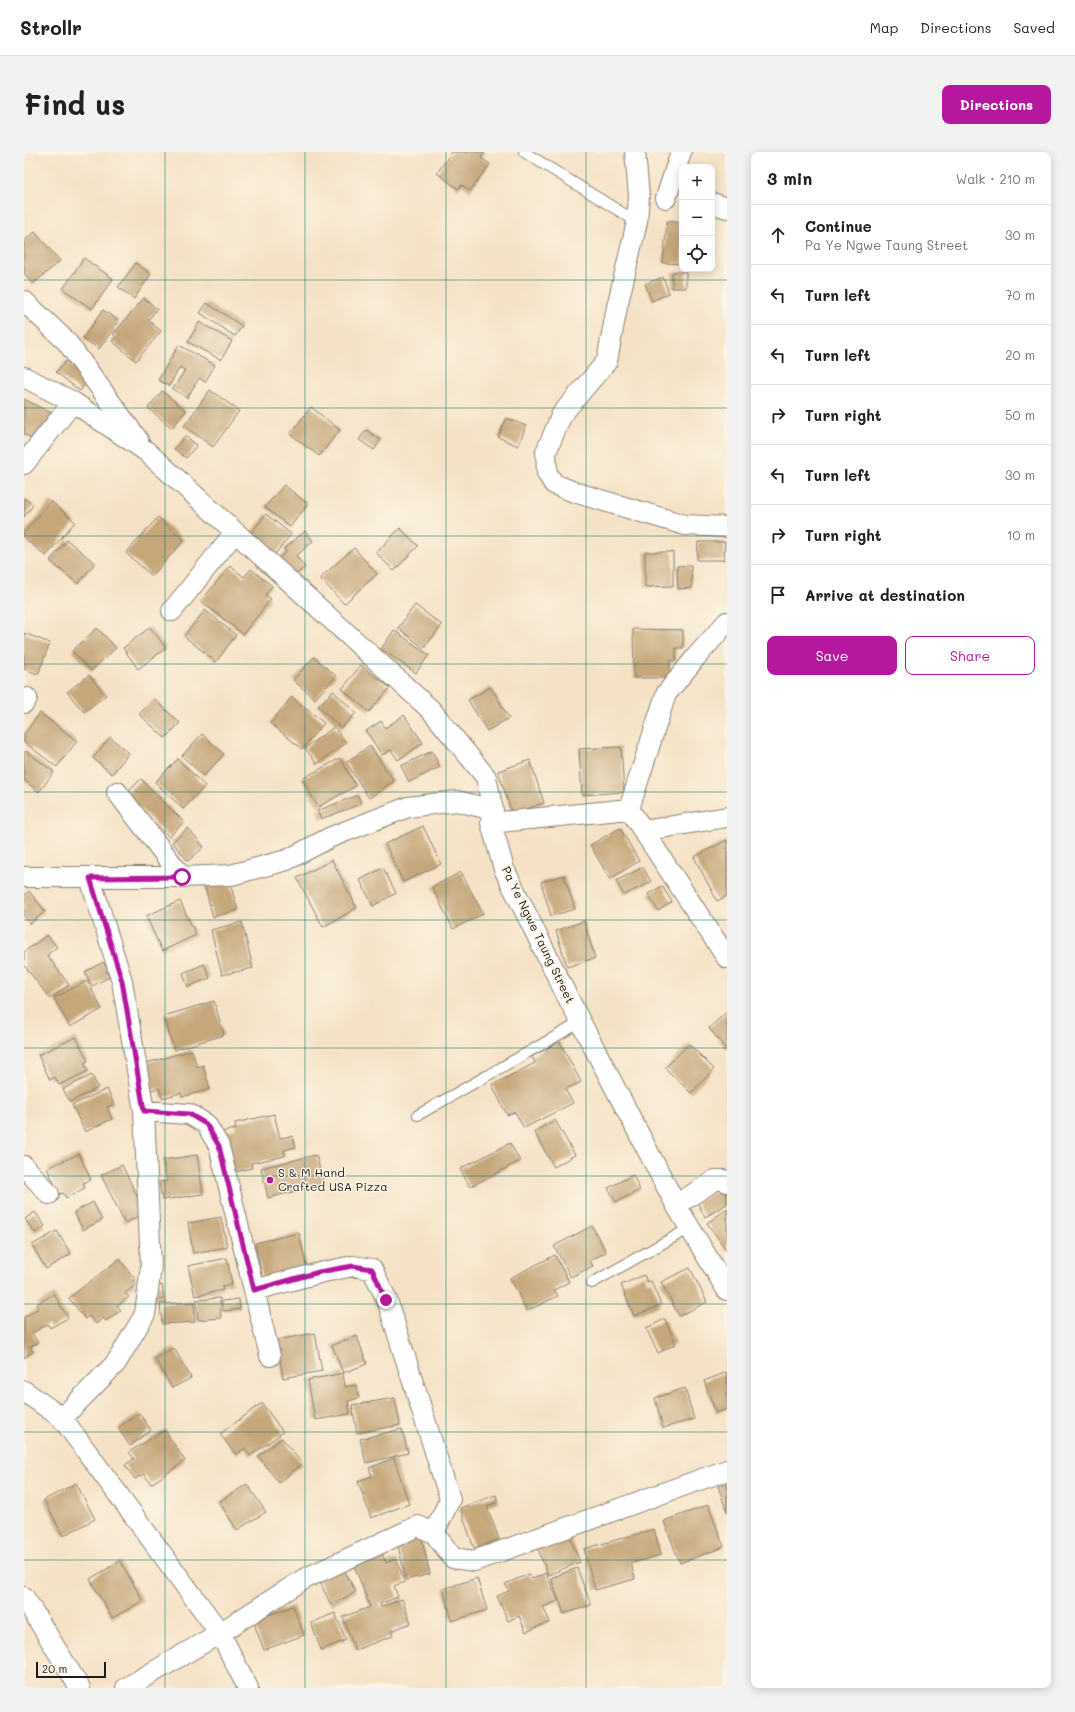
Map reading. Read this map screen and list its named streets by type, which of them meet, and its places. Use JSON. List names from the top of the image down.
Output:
{
  "streets": {
    "street": ["Pa Ye Ngwe Taung Street"]
  },
  "places": ["S & M Hand Crafted USA Pizza"],
  "scale_bar": "20 m",
  "page": {
    "header": "Strollr",
    "nav": ["Map", "Directions", "Saved"],
    "buttons": [
      "Directions",
      ["Save", "Share"]
    ],
    "title": "Find us",
    "heading": ["3 min", "Walk · 210 m"],
    "map_buttons": ["+", "−"],
    "list": [
      ["Continue", "Pa Ye Ngwe Taung Street", "30 m"],
      ["Turn left", "70 m"],
      ["Turn left", "20 m"],
      ["Turn right", "50 m"],
      ["Turn left", "30 m"],
      ["Turn right", "10 m"],
      "Arrive at destination"
    ],
    "scale": "20 m"
  }
}
